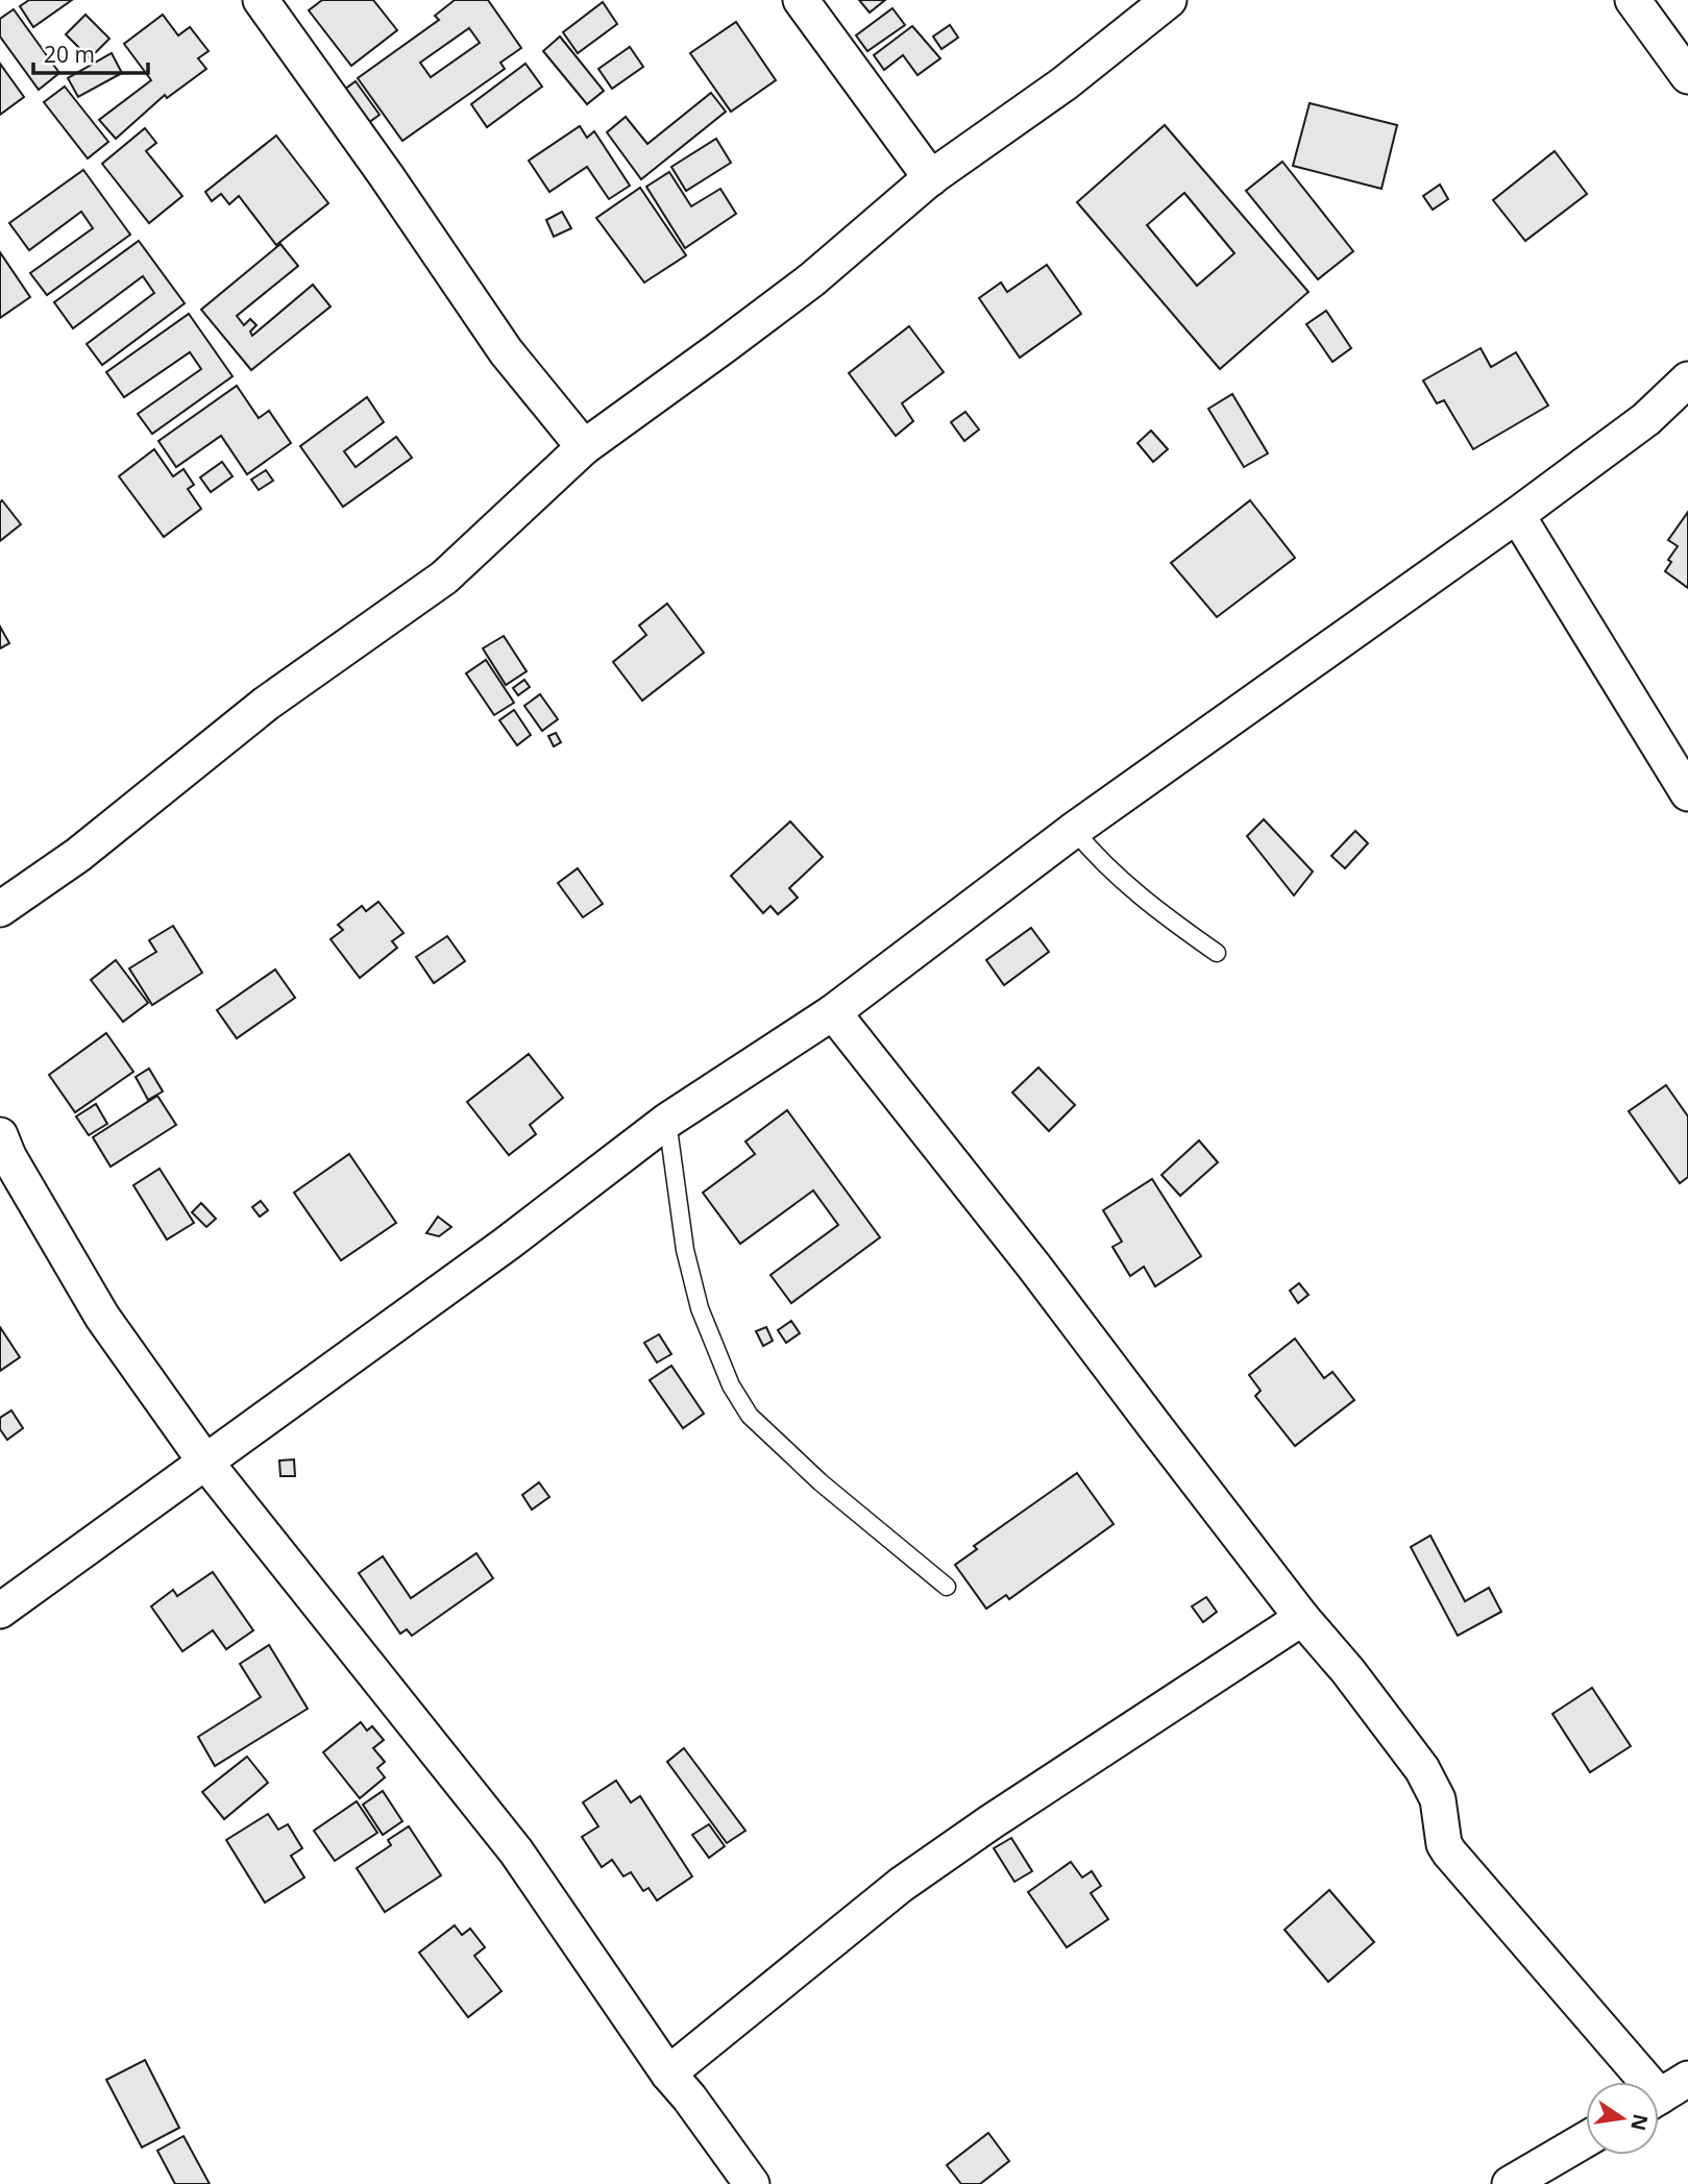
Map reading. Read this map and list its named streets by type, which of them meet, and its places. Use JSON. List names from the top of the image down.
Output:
{
  "scale_bar": "20 m",
  "north": "right"
}
